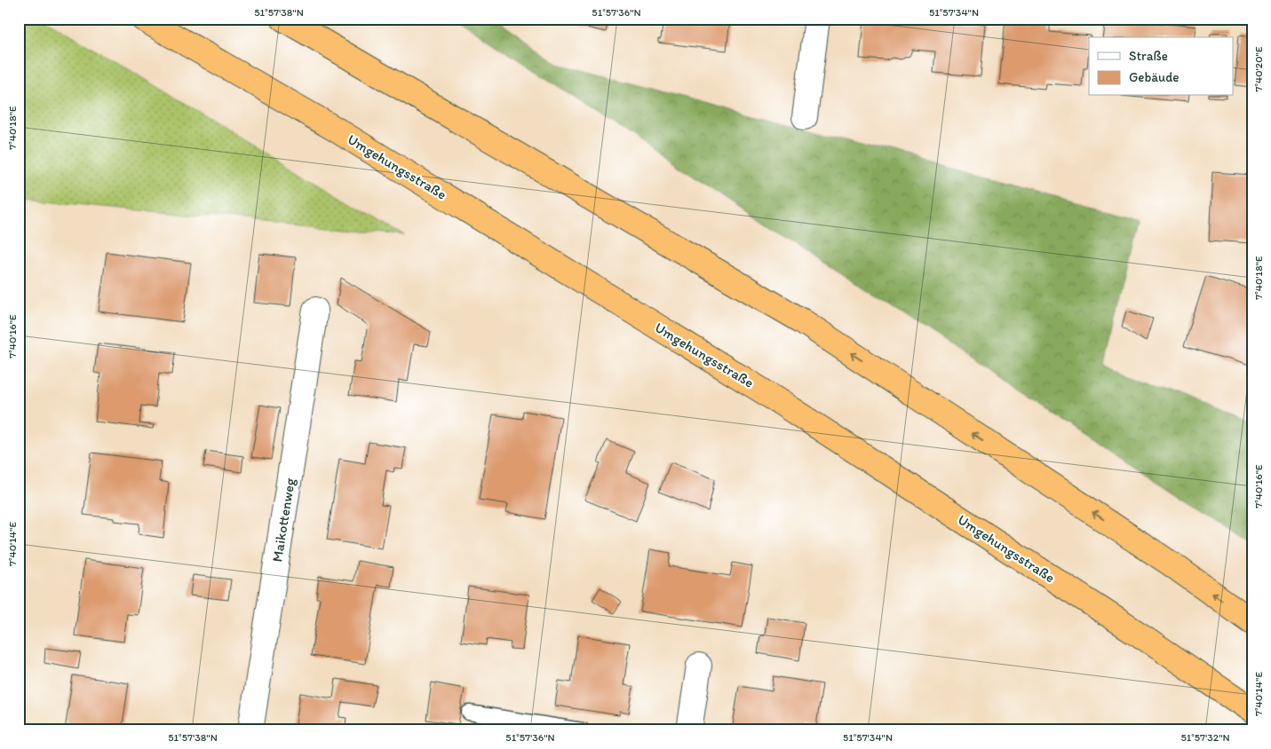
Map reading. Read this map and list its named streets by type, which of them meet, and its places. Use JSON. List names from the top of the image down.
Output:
{
  "streets": {
    "highway": ["Umgehungsstraße"],
    "street": ["Maikottenweg"]
  },
  "legend": ["Straße", "Gebäude"],
  "coordinates": [
    "51°57'38\"N",
    "51°57'36\"N",
    "51°57'34\"N",
    "7°40'20\"E",
    "7°40'18\"E",
    "7°40'16\"E",
    "7°40'14\"E",
    "51°57'32\"N"
  ]
}
